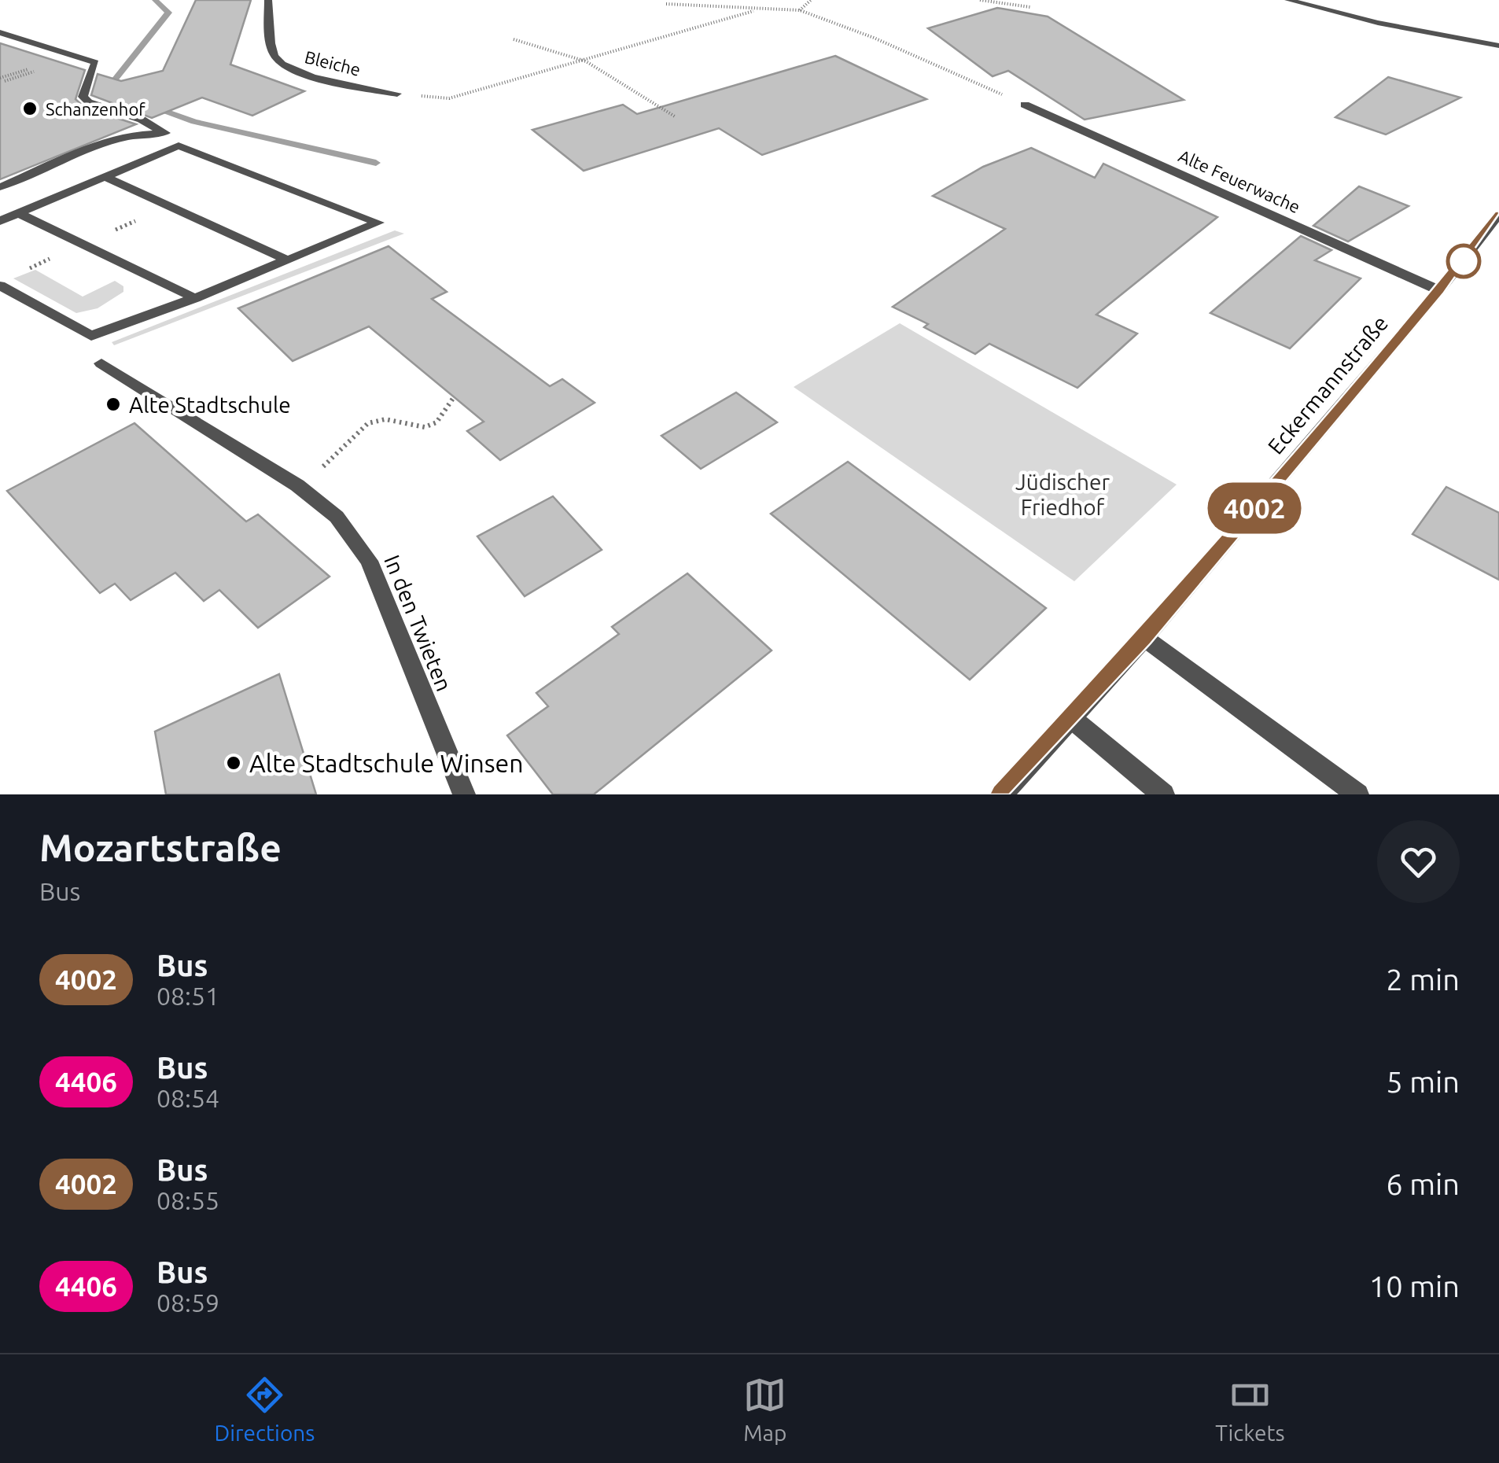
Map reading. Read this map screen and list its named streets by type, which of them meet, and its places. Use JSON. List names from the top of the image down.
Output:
{
  "streets": {
    "street": [
      "Bleiche",
      "Alte Feuerwache",
      "Eckermannstraße",
      "In den Twieten"
    ]
  },
  "crossings": [
    ["Alte Feuerwache", "Eckermannstraße"]
  ],
  "parks": ["Jüdischer Friedhof"],
  "places": ["Schanzenhof", "Alte Stadtschule", "Alte Stadtschule Winsen"],
  "lines": ["bus line 4002"],
  "page": {
    "on_map": "4002",
    "heading": ["Mozartstraße", "Bus"],
    "list": [
      {
        "mark": "4002",
        "name": "Bus",
        "note": "08:51",
        "value": "2 min"
      },
      {
        "mark": "4406",
        "name": "Bus",
        "note": "08:54",
        "value": "5 min"
      },
      {
        "mark": "4002",
        "name": "Bus",
        "note": "08:55",
        "value": "6 min"
      },
      {
        "mark": "4406",
        "name": "Bus",
        "note": "08:59",
        "value": "10 min"
      }
    ],
    "tabs": ["Directions", "Map", "Tickets"]
  }
}
